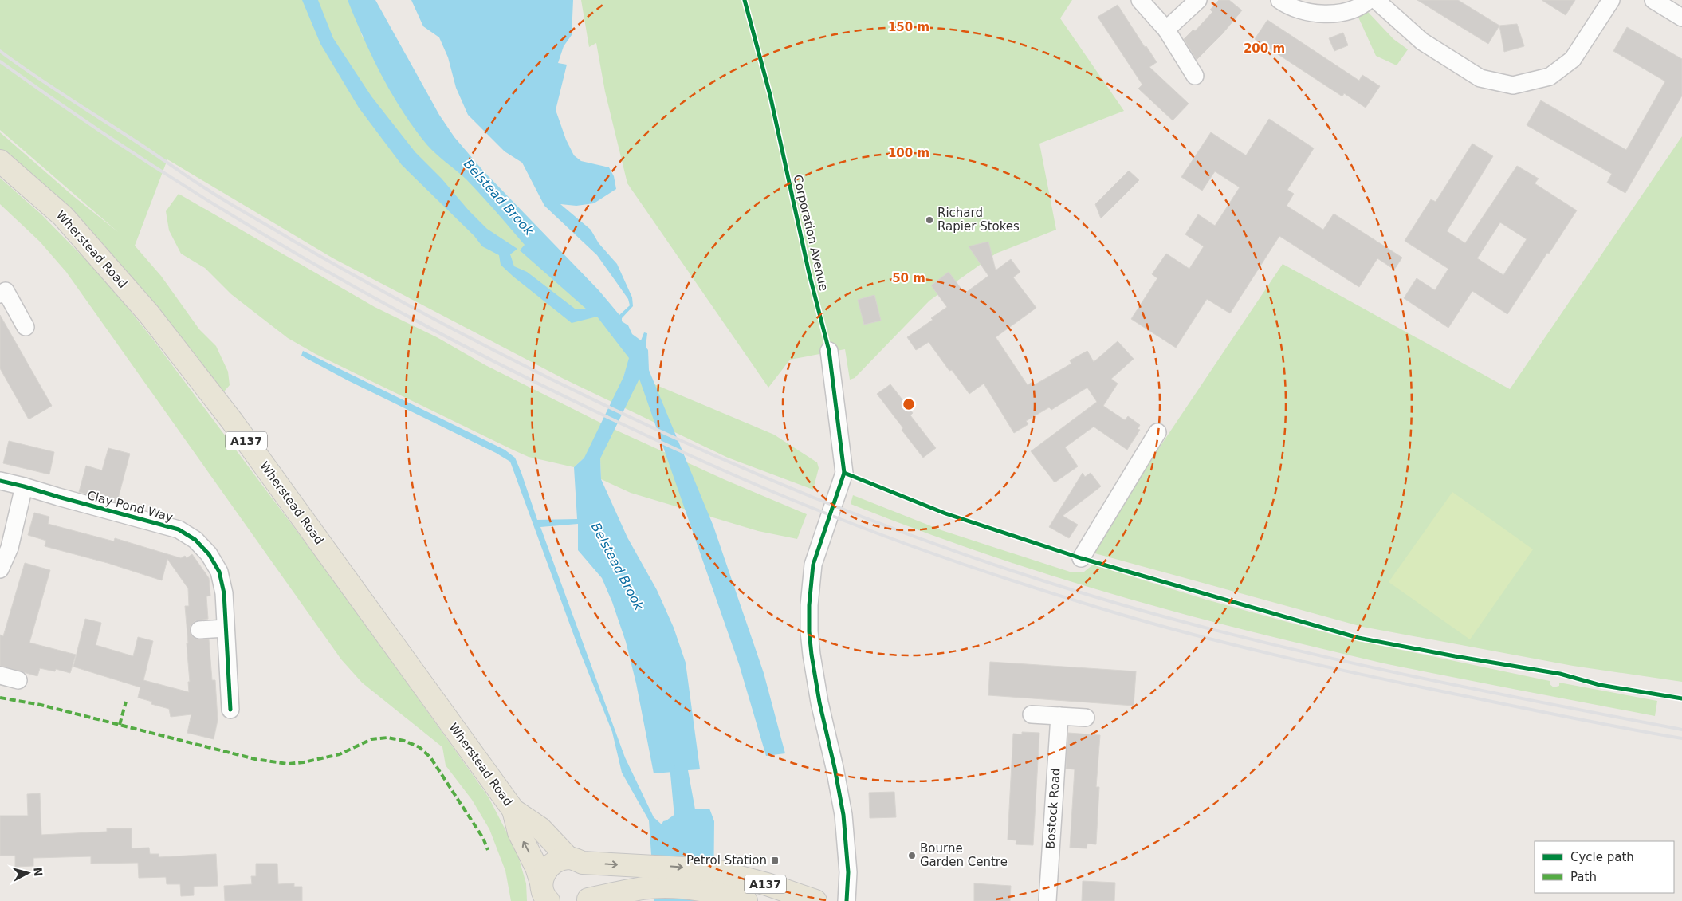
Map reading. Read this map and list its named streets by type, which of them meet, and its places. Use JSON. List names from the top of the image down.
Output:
{
  "streets": {
    "main road": ["Wherstead Road", "A137"],
    "street": ["Clay Pond Way", "Bostock Road"],
    "cycle path": ["Corporation Avenue"]
  },
  "crossings": [
    ["Wherstead Road", "A137"]
  ],
  "water": ["Belstead Brook"],
  "places": {
    "other": ["Richard Rapier Stokes", "Bourne Garden Centre"],
    "transit": ["Petrol Station"]
  },
  "legend": ["Cycle path", "Path"],
  "north": "right",
  "rings": [
    "150 m",
    "200 m",
    "100 m",
    "50 m"
  ]
}
